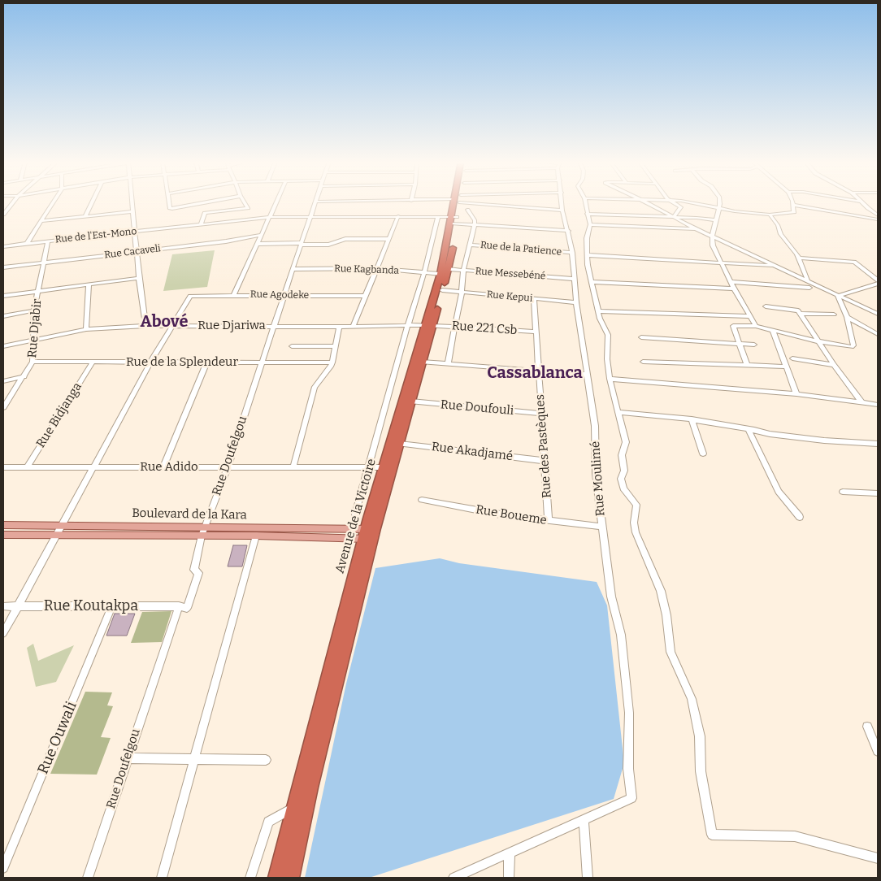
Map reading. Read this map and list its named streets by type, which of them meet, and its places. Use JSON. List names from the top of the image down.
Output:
{
  "streets": {
    "highway": ["Avenue de la Victoire"],
    "main road": ["Boulevard de la Kara"],
    "street": [
      "Rue de l'Est-Mono",
      "Rue de la Patience",
      "Rue Cacaveli",
      "Rue Kagbanda",
      "Rue Messebéné",
      "Rue Agodeke",
      "Rue Kepui",
      "Rue Djariwa",
      "Rue Djabir",
      "Rue 221 Csb",
      "Rue de la Splendeur",
      "Rue Doufouli",
      "Rue Bidjanga",
      "Rue des Pastèques",
      "Rue Akadjamé",
      "Rue Doufelgou",
      "Rue Adido",
      "Rue Moulimé",
      "Rue Boueme",
      "Rue Koutakpa",
      "Rue Ouwali"
    ]
  },
  "crossings": [
    ["Rue de l'Est-Mono", "Rue Djabir"],
    ["Rue de l'Est-Mono", "Rue Doufelgou"],
    ["Rue de l'Est-Mono", "Rue Moulimé"],
    ["Rue de l'Est-Mono", "Avenue de la Victoire"],
    ["Rue de la Patience", "Rue Moulimé"],
    ["Rue Cacaveli", "Rue Djabir"],
    ["Rue Kagbanda", "Rue Messebéné"],
    ["Rue Kagbanda", "Rue Doufelgou"],
    ["Rue Kagbanda", "Avenue de la Victoire"],
    ["Rue Messebéné", "Rue Moulimé"],
    ["Rue Messebéné", "Avenue de la Victoire"],
    ["Rue Agodeke", "Rue Djariwa"],
    ["Rue Agodeke", "Rue Doufelgou"],
    ["Rue Kepui", "Rue des Pastèques"],
    ["Rue Kepui", "Rue Moulimé"],
    ["Rue Kepui", "Avenue de la Victoire"],
    ["Rue Djariwa", "Rue Djabir"],
    ["Rue Djariwa", "Rue 221 Csb"],
    ["Rue Djariwa", "Rue Doufelgou"],
    ["Rue Djariwa", "Avenue de la Victoire"],
    ["Rue Djabir", "Rue de la Splendeur"],
    ["Rue 221 Csb", "Rue des Pastèques"],
    ["Rue 221 Csb", "Avenue de la Victoire"],
    ["Rue de la Splendeur", "Rue Bidjanga"],
    ["Rue de la Splendeur", "Rue Doufelgou"],
    ["Rue Doufouli", "Rue des Pastèques"],
    ["Rue Doufouli", "Avenue de la Victoire"],
    ["Rue Bidjanga", "Rue Adido"],
    ["Rue des Pastèques", "Rue Akadjamé"],
    ["Rue des Pastèques", "Rue Boueme"],
    ["Rue Akadjamé", "Avenue de la Victoire"],
    ["Rue Doufelgou", "Rue Adido"],
    ["Rue Doufelgou", "Boulevard de la Kara"],
    ["Rue Doufelgou", "Rue Koutakpa"],
    ["Rue Adido", "Avenue de la Victoire"],
    ["Rue Moulimé", "Rue Boueme"],
    ["Boulevard de la Kara", "Avenue de la Victoire"],
    ["Rue Koutakpa", "Rue Ouwali"]
  ],
  "districts": ["Abové", "Cassablanca"]
}
